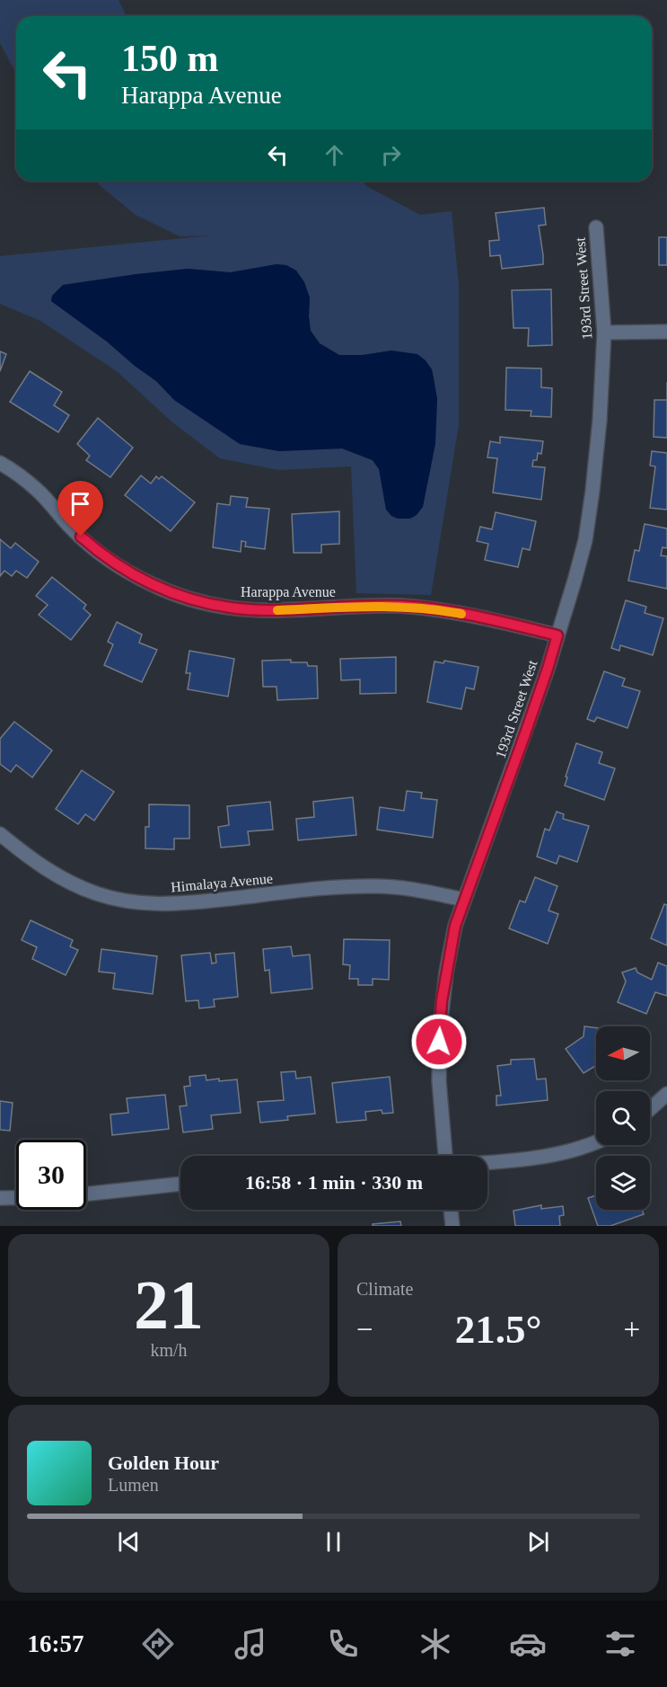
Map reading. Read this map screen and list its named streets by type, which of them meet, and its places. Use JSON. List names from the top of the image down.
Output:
{
  "streets": {
    "street": ["193rd Street West", "Harappa Avenue", "Himalaya Avenue"]
  },
  "crossings": [
    ["193rd Street West", "Harappa Avenue"],
    ["193rd Street West", "Himalaya Avenue"]
  ],
  "north": "left",
  "page": {
    "turn": ["150 m", "Harappa Avenue"],
    "limit": "30",
    "trip": "16:58 · 1 min · 330 m",
    "tile": [
      ["21", "km/h"],
      "Climate"
    ],
    "heat": ["−", "21.5°", "+"],
    "song": ["Golden Hour", "Lumen"],
    "tabs": "16:57"
  }
}
